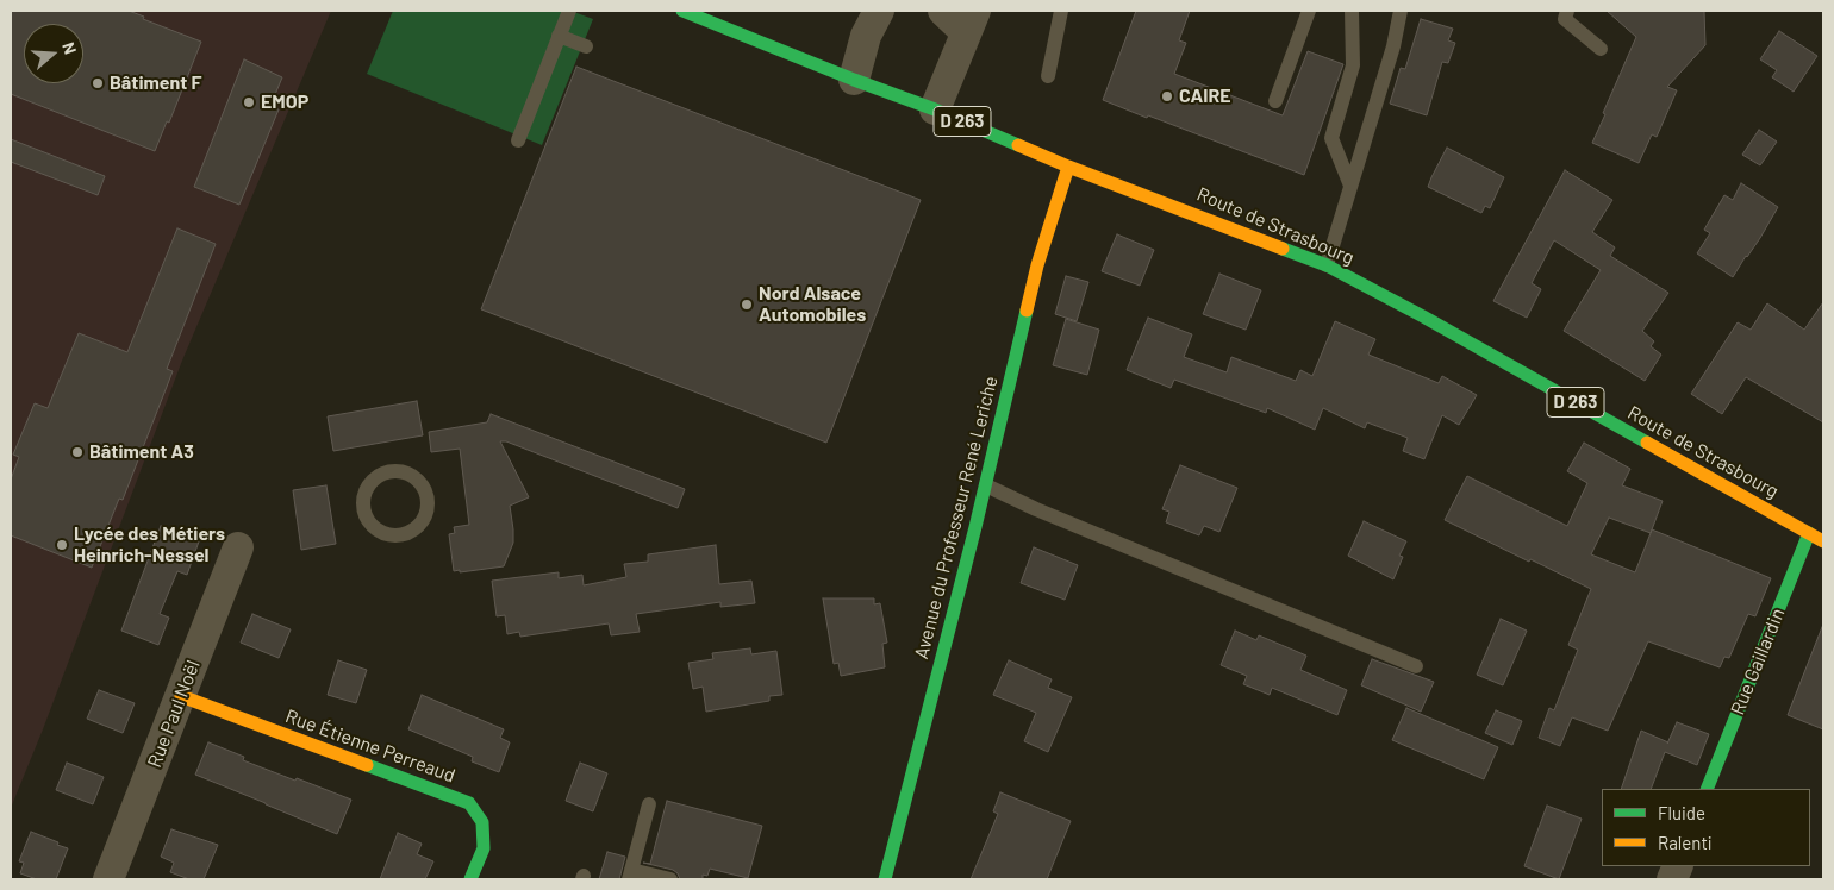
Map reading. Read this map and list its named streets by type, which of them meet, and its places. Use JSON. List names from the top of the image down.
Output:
{
  "streets": {
    "street": [
      "D 263",
      "Route de Strasbourg",
      "Avenue du Professeur René Leriche",
      "Rue Gaillardin",
      "Rue Paul Noël",
      "Rue Étienne Perreaud"
    ]
  },
  "crossings": [
    ["Route de Strasbourg", "Avenue du Professeur René Leriche"],
    ["Route de Strasbourg", "Rue Gaillardin"],
    ["Rue Paul Noël", "Rue Étienne Perreaud"]
  ],
  "places": [
    "Bâtiment F",
    "CAIRE",
    "EMOP",
    "Nord Alsace Automobiles",
    "Bâtiment A3",
    "Lycée des Métiers Heinrich-Nessel"
  ],
  "legend": ["Fluide", "Ralenti"],
  "north": "right"
}
